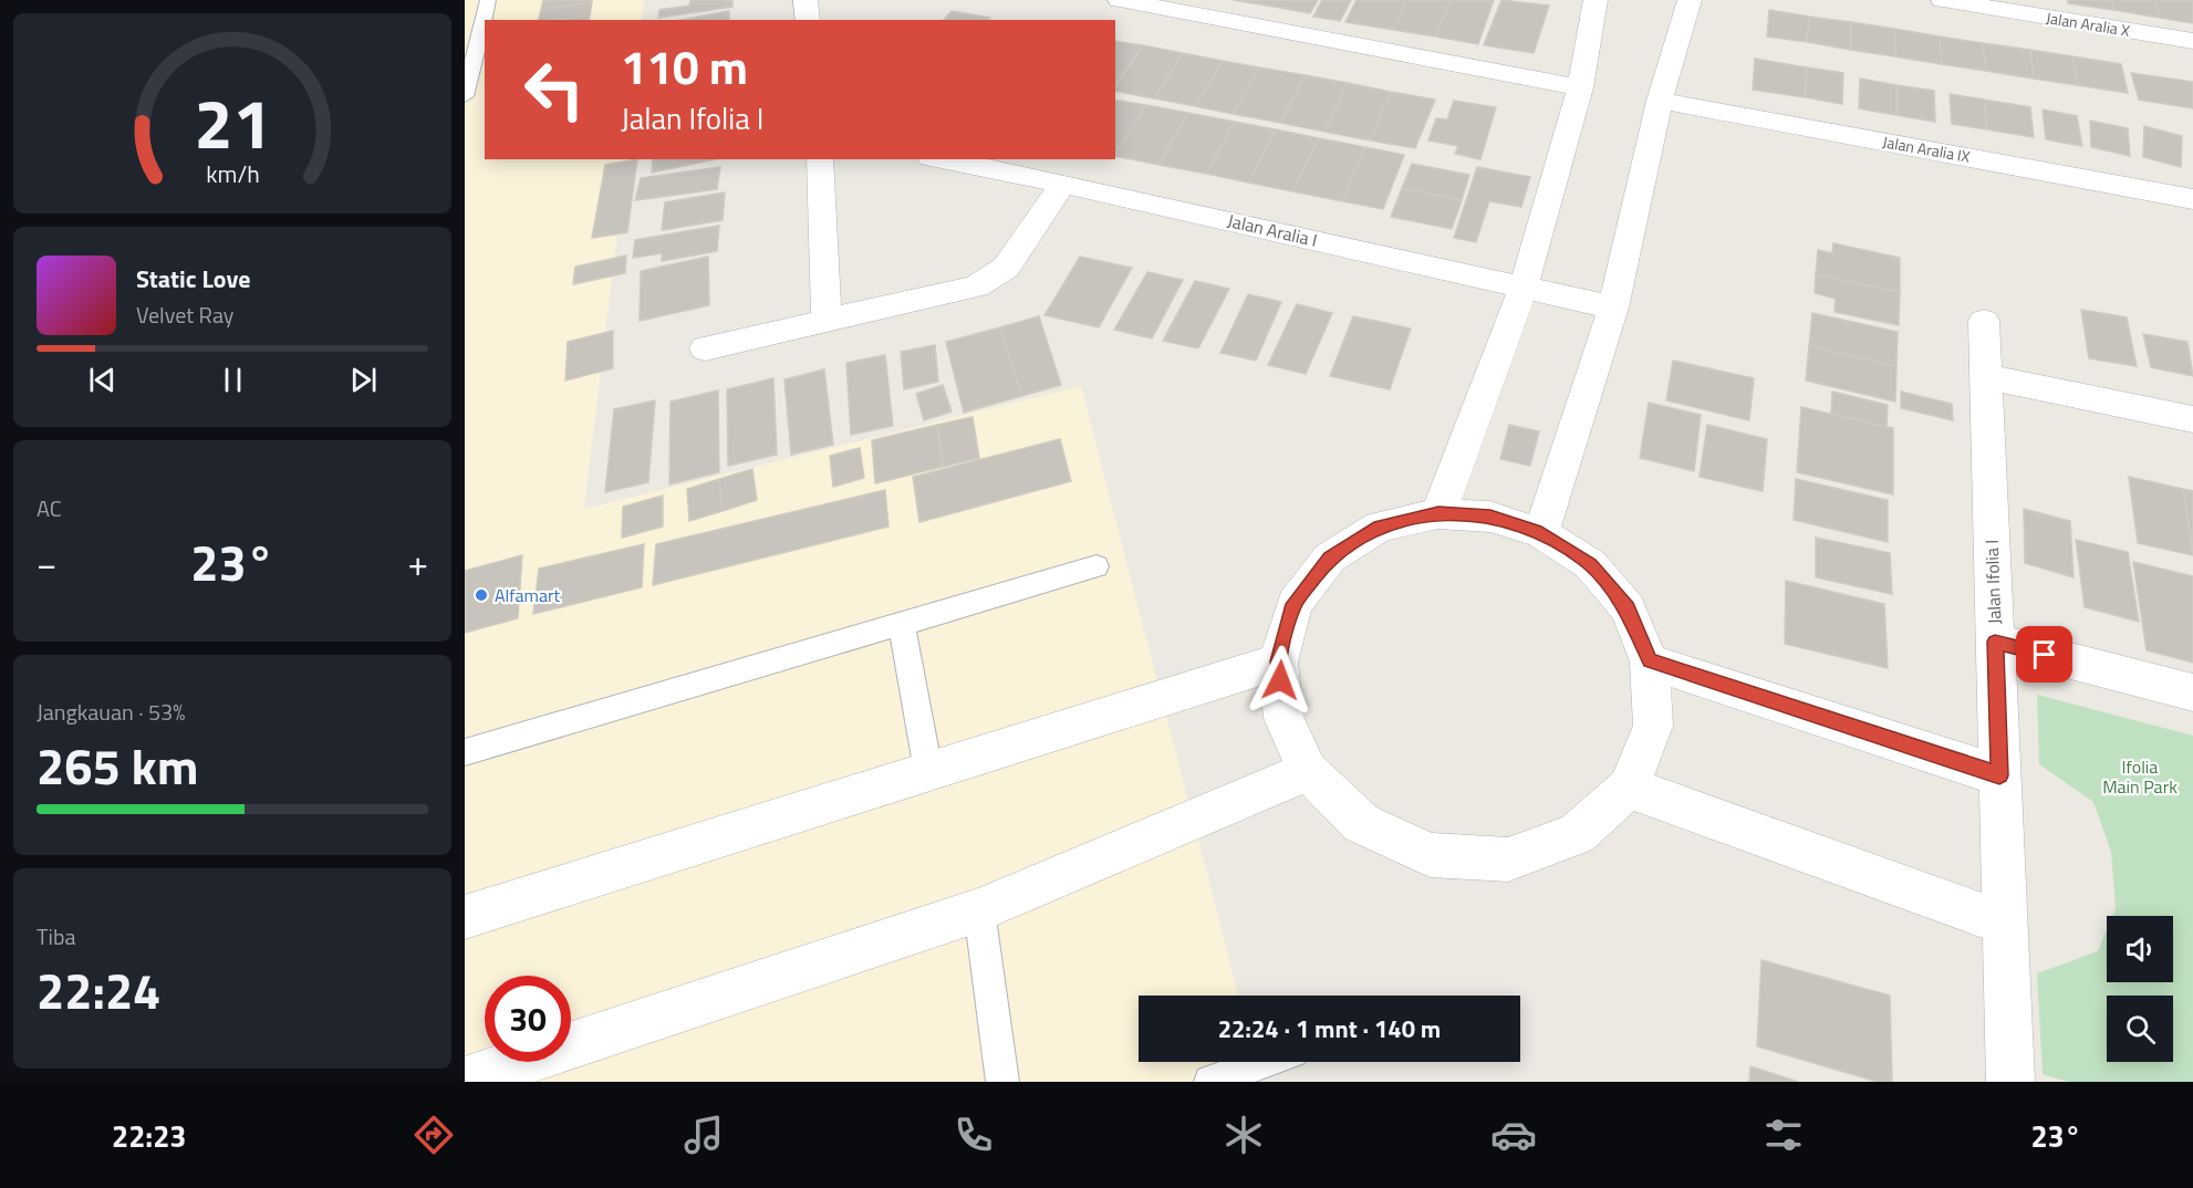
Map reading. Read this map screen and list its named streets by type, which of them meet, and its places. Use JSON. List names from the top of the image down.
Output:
{
  "streets": {
    "street": [
      "Jalan Aralia X",
      "Jalan Aralia IX",
      "Jalan Aralia I",
      "Jalan Ifolia I"
    ]
  },
  "parks": ["Ifolia Main Park"],
  "places": ["Alfamart"],
  "page": {
    "turn": ["110 m", "Jalan Ifolia I"],
    "song": ["Static Love", "Velvet Ray"],
    "tile": [
      "AC",
      ["Jangkauan · 53%", "265 km"],
      ["Tiba", "22:24"]
    ],
    "heat": ["−", "23°", "+"],
    "limit": "30",
    "trip": "22:24 · 1 mnt · 140 m",
    "tabs": ["22:23", "23°"],
    "gauge": ["21", "km/h"]
  }
}
